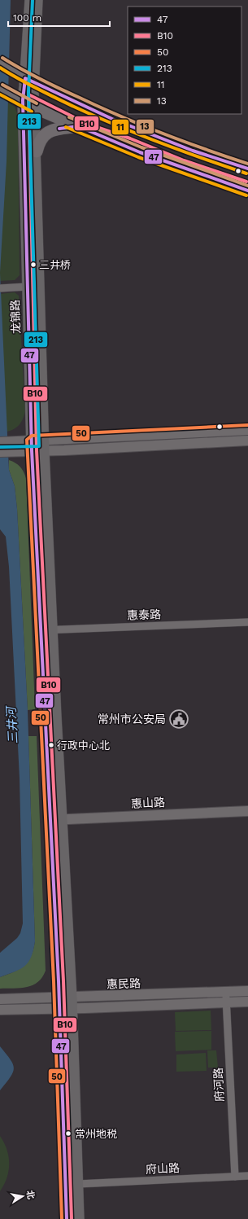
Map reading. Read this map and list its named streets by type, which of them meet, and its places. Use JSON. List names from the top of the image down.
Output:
{
  "streets": {
    "main road": ["龙锦路"],
    "street": [
      "惠泰路",
      "惠山路",
      "惠民路",
      "府河路",
      "府山路"
    ]
  },
  "crossings": [
    ["龙锦路", "惠泰路"],
    ["龙锦路", "惠山路"],
    ["龙锦路", "惠民路"],
    ["龙锦路", "府山路"],
    ["惠民路", "府河路"],
    ["府河路", "府山路"]
  ],
  "water": ["三井河"],
  "places": {
    "other": ["三井桥", "行政中心北", "常州地税"],
    "public building": ["常州市公安局"]
  },
  "lines": [
    "transit line 213",
    "transit line 13",
    "transit line 11",
    "transit line 47",
    "transit line B10",
    "transit line 50"
  ],
  "legend": [
    "47",
    "B10",
    "50",
    "213",
    "11",
    "13"
  ],
  "scale_bar": "100 m",
  "north": "right"
}
